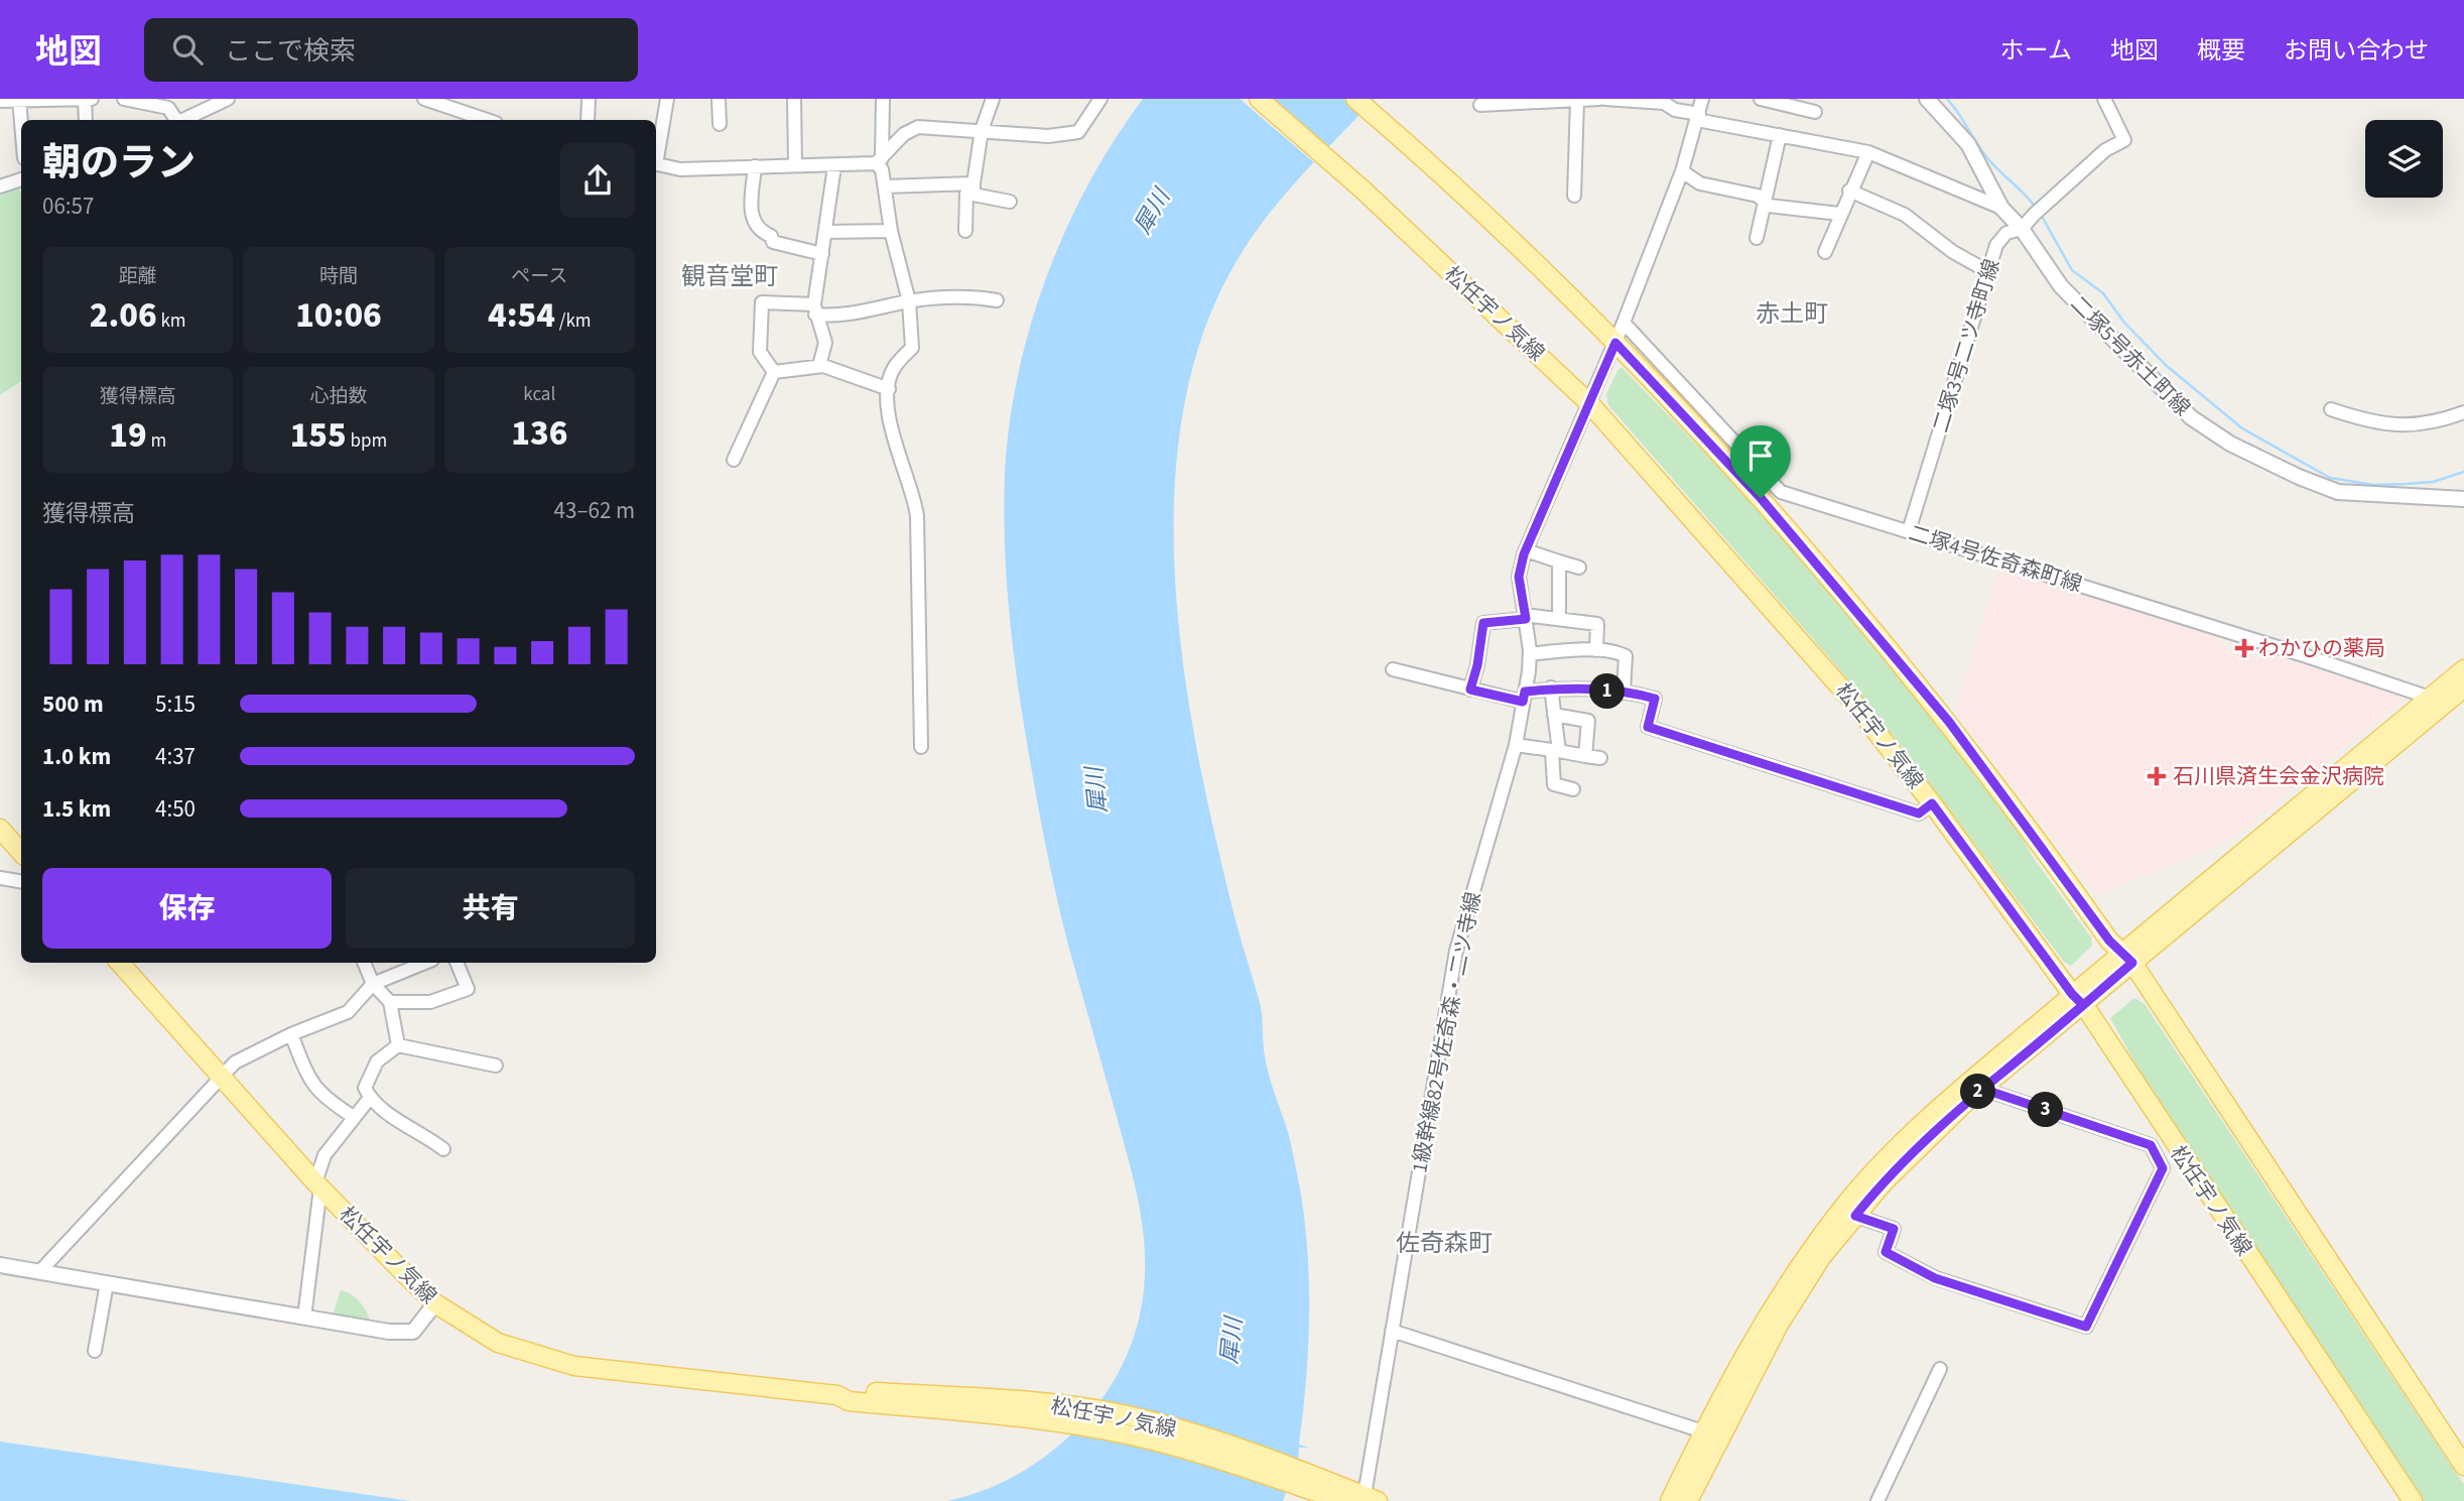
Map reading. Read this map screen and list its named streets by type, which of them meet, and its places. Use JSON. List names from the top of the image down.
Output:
{
  "streets": {
    "main road": ["松任宇ノ気線"],
    "street": [
      "二塚3号二ツ寺町線",
      "二塚5号赤土町線",
      "二塚4号佐奇森町線",
      "1級幹線82号佐奇森・二ツ寺線"
    ]
  },
  "crossings": [
    ["松任宇ノ気線", "1級幹線82号佐奇森・二ツ寺線"],
    ["二塚3号二ツ寺町線", "二塚5号赤土町線"],
    ["二塚3号二ツ寺町線", "二塚4号佐奇森町線"]
  ],
  "districts": ["観音堂町", "赤土町", "佐奇森町"],
  "water": ["犀川"],
  "places": {
    "health": ["わかひの薬局", "石川県済生会金沢病院"]
  },
  "page": {
    "header": "地図",
    "search": "ここで検索",
    "nav": [
      "ホーム",
      "地図",
      "概要",
      "お問い合わせ"
    ],
    "heading": ["朝のラン", "06:57"],
    "stats": [
      ["距離", "2.06 km"],
      ["時間", "10:06"],
      ["ペース", "4:54 /km"],
      ["獲得標高", "19 m"],
      ["心拍数", "155 bpm"],
      ["kcal", "136"]
    ],
    "chart": ["獲得標高", "43–62 m"],
    "pins": ["1", "2", "3"],
    "list": [
      {
        "name": "500 m",
        "note": "5:15"
      },
      {
        "name": "1.0 km",
        "note": "4:37"
      },
      {
        "name": "1.5 km",
        "note": "4:50"
      }
    ],
    "buttons": ["保存", "共有"]
  }
}
